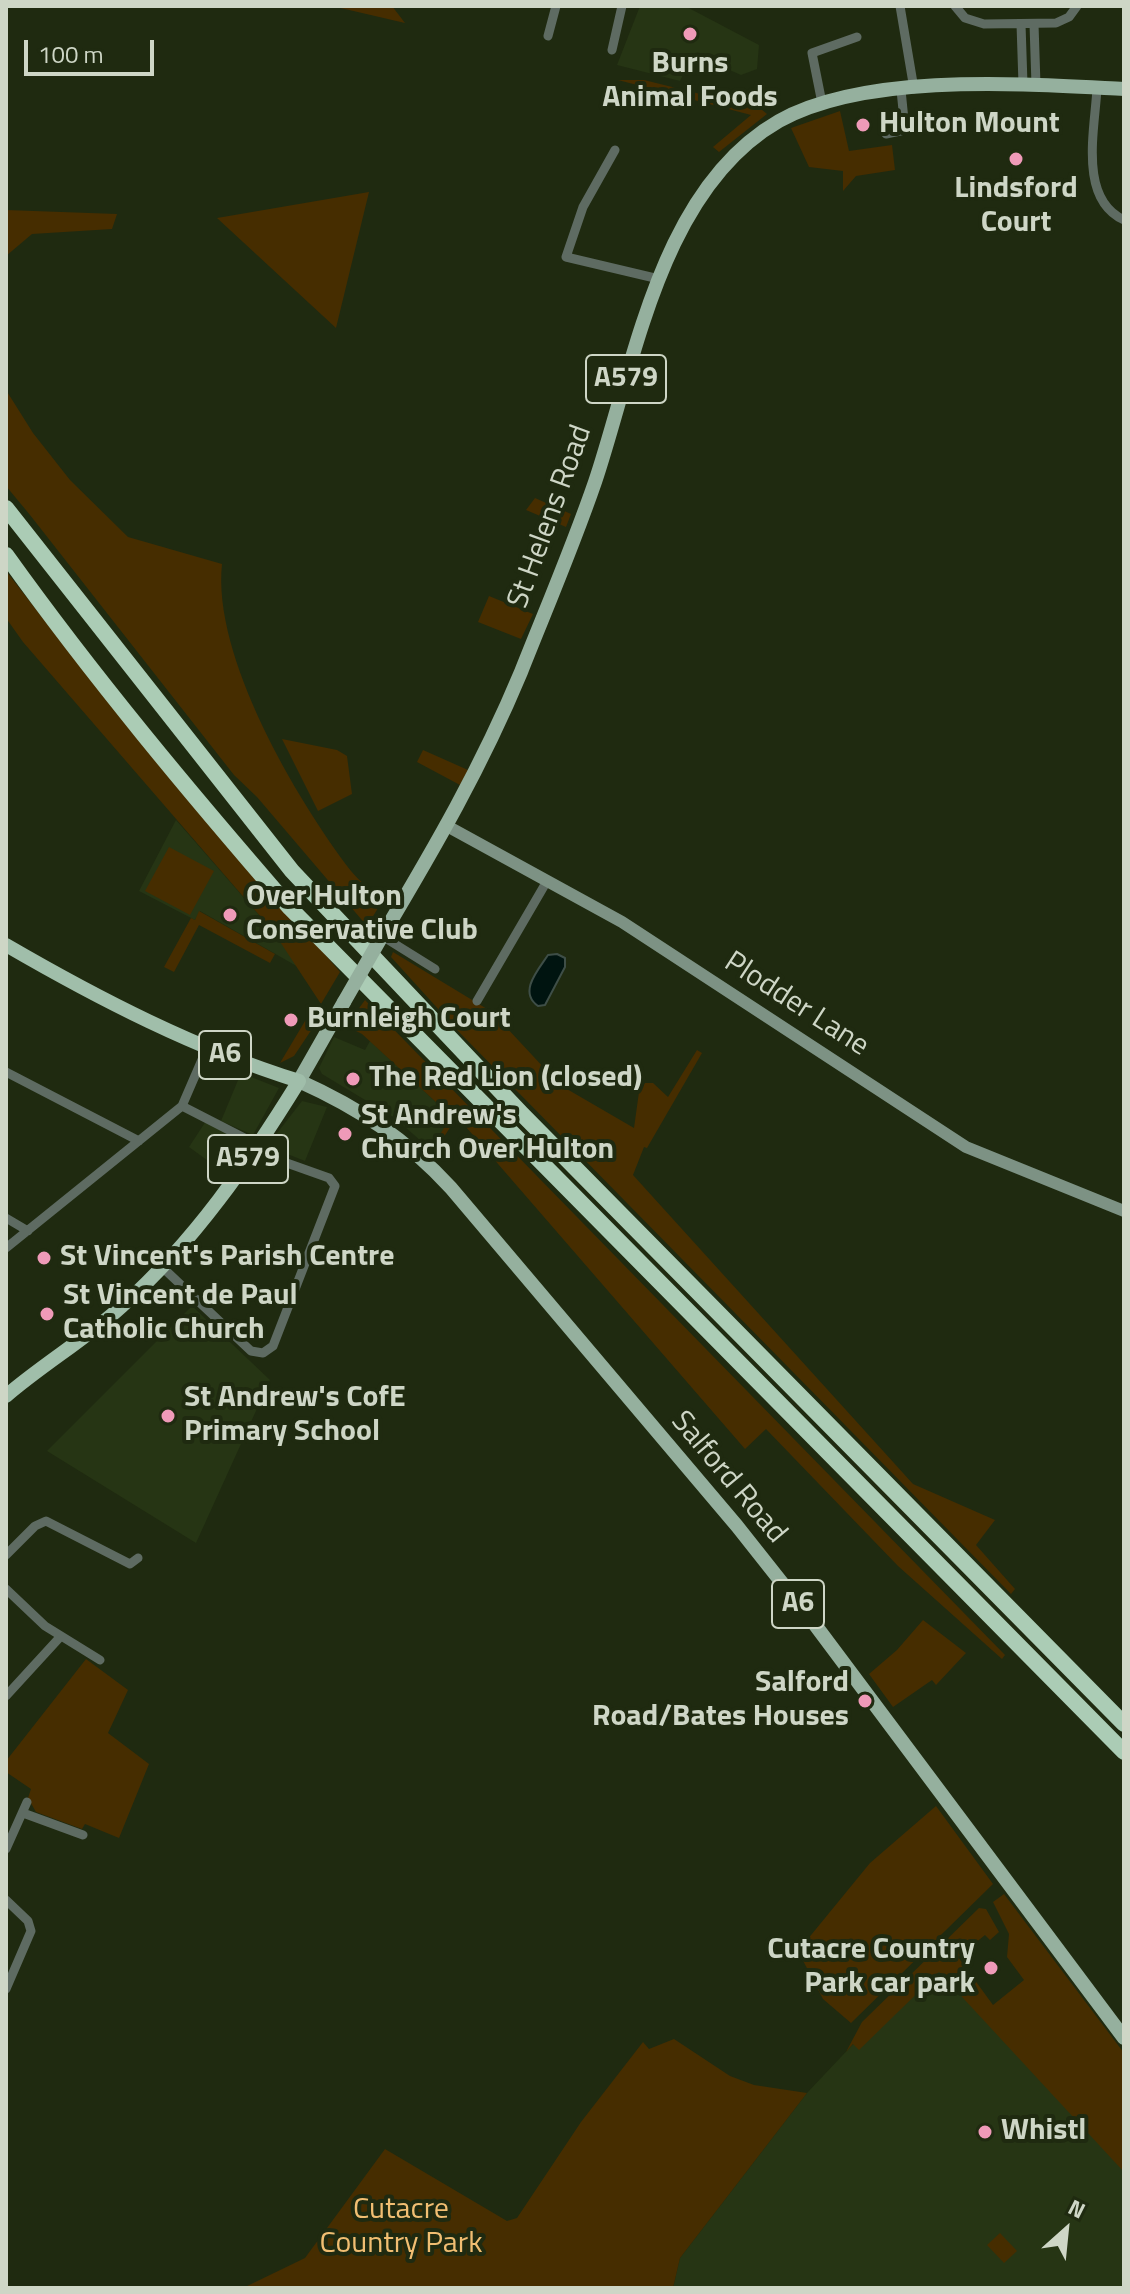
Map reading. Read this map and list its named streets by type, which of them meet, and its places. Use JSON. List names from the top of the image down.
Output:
{
  "streets": {
    "highway": ["A579", "A6"],
    "main road": ["St Helens Road", "Plodder Lane", "Salford Road"]
  },
  "crossings": [
    ["A579", "St Helens Road"],
    ["A579", "A6"],
    ["A579", "Salford Road"],
    ["St Helens Road", "Plodder Lane"],
    ["St Helens Road", "A6"],
    ["St Helens Road", "Salford Road"],
    ["A6", "Salford Road"]
  ],
  "parks": ["Cutacre Country Park"],
  "places": [
    "Burns Animal Foods",
    "Hulton Mount",
    "Lindsford Court",
    "Over Hulton Conservative Club",
    "Burnleigh Court",
    "The Red Lion (closed)",
    "St Andrew's Church Over Hulton",
    "St Vincent's Parish Centre",
    "St Vincent de Paul Catholic Church",
    "St Andrew's CofE Primary School",
    "Salford Road/Bates Houses",
    "Cutacre Country Park car park",
    "Whistl"
  ],
  "scale_bar": "100 m",
  "north": "top right"
}
